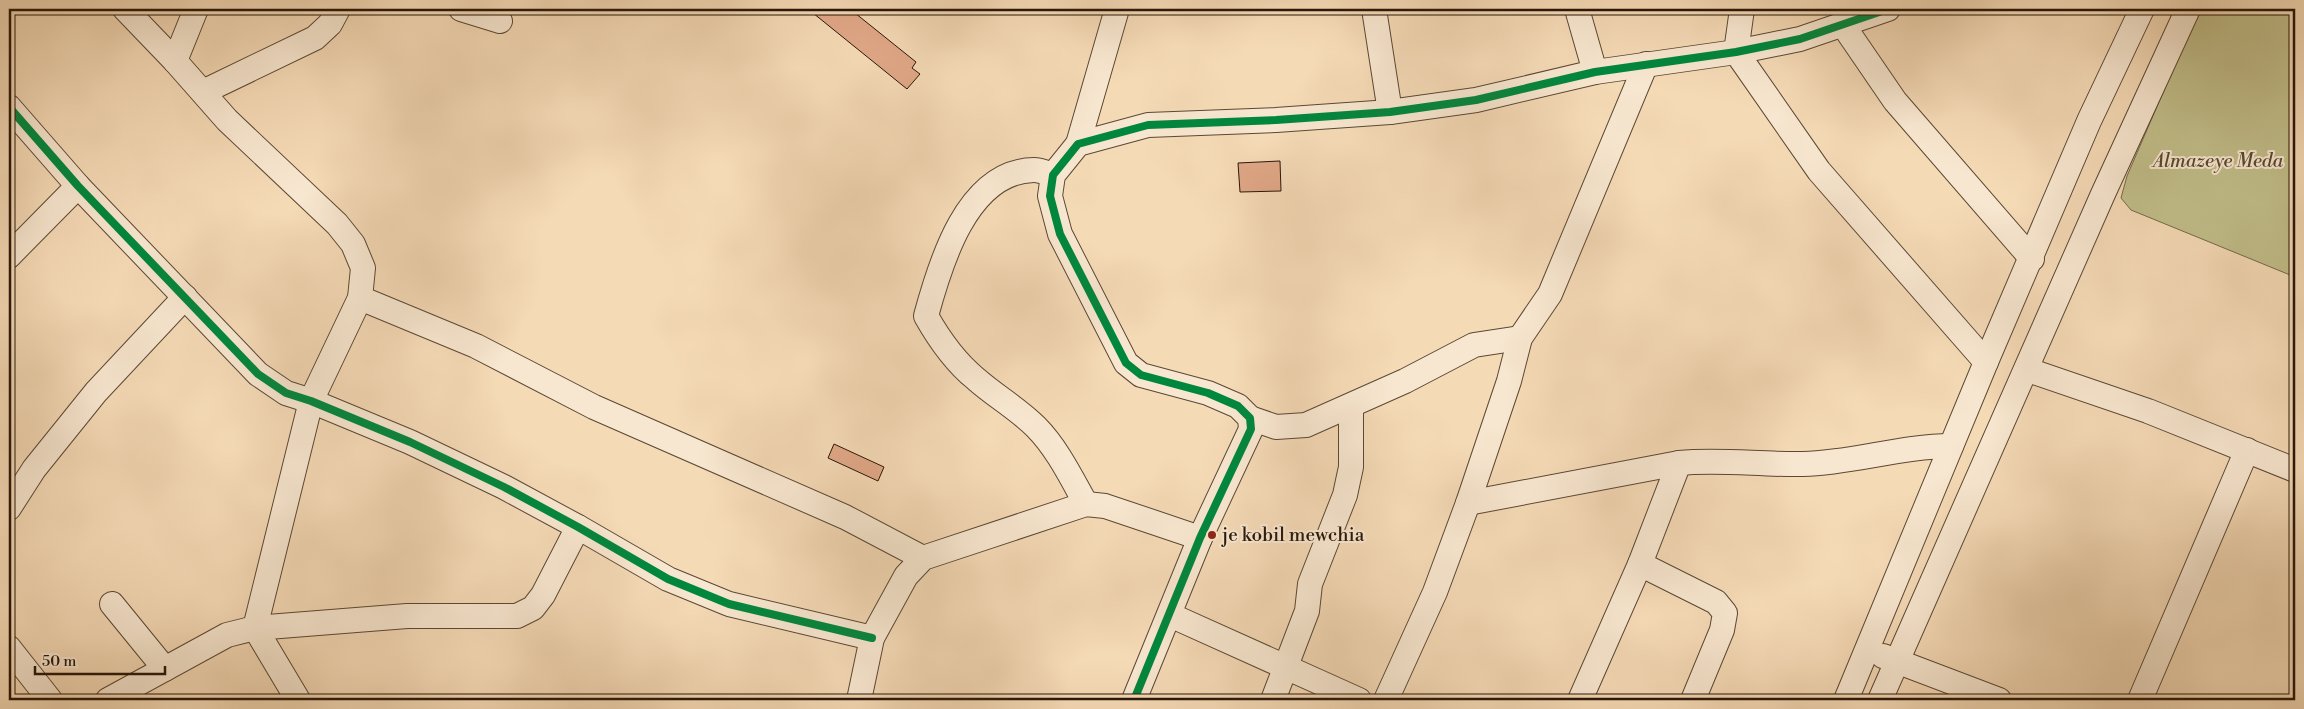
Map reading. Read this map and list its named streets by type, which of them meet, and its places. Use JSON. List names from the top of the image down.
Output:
{
  "parks": ["Almazeye Meda"],
  "places": ["je kobil mewchia"],
  "scale_bar": "50 m"
}
